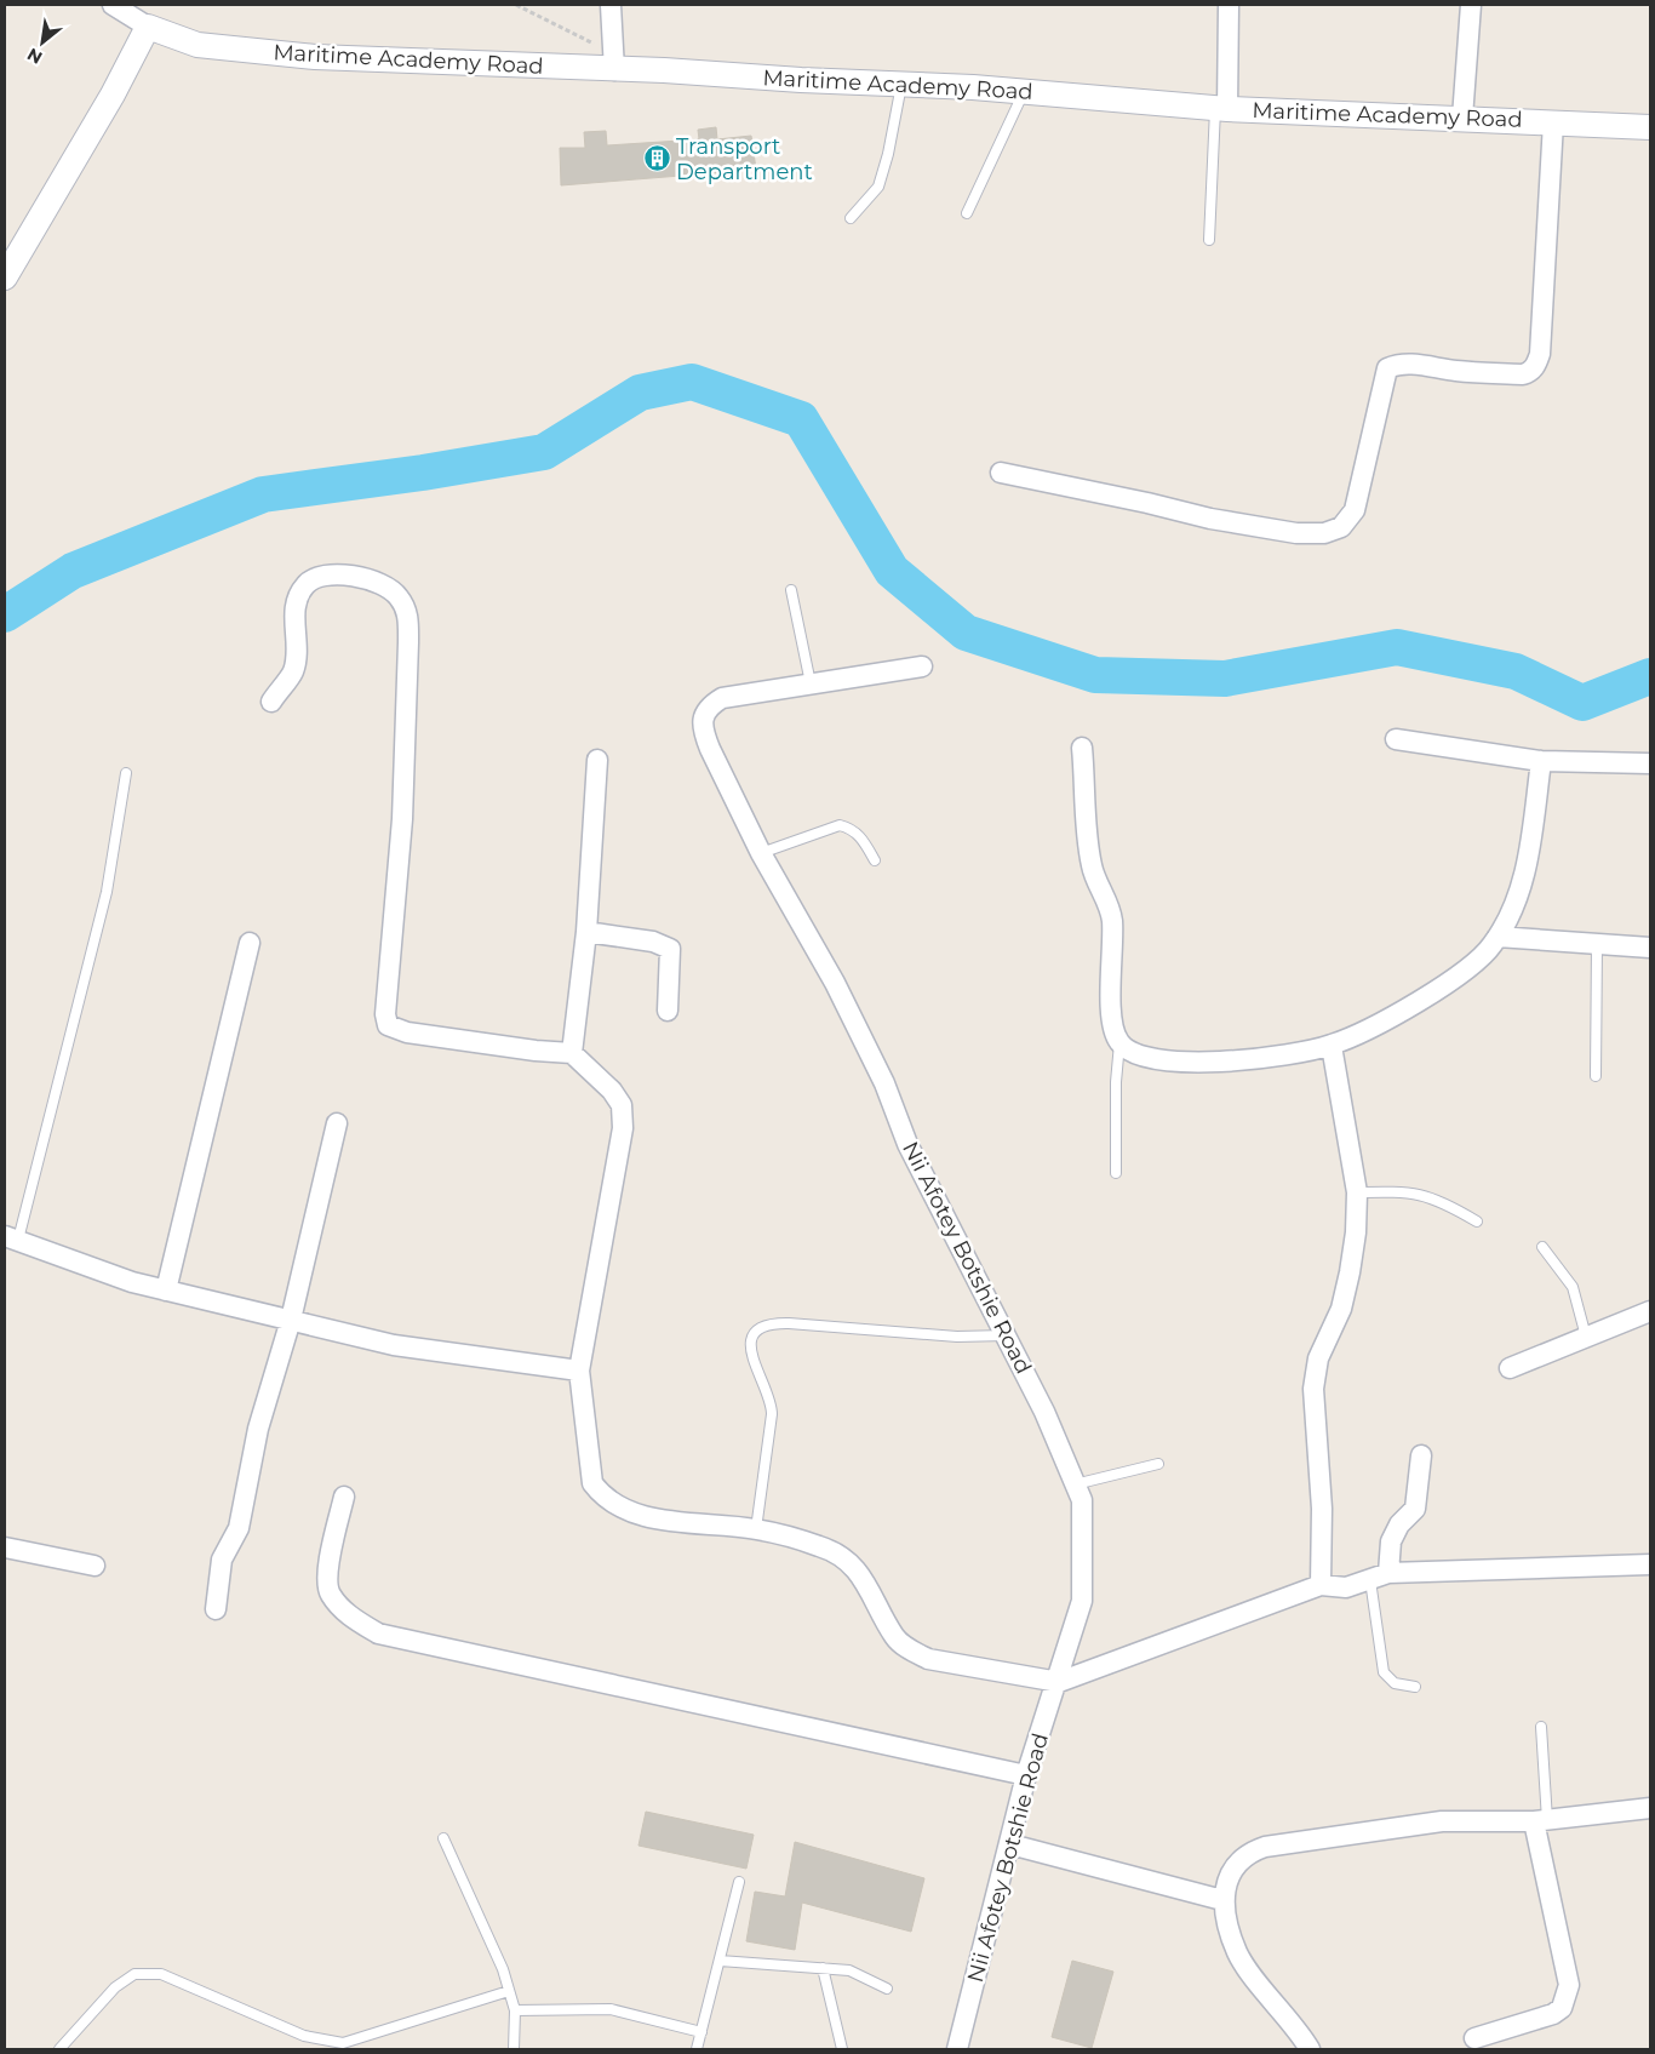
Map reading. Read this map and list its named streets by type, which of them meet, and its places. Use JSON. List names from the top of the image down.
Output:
{
  "streets": {
    "street": ["Maritime Academy Road", "Nii Afotey Botshie Road"]
  },
  "places": {
    "building": ["Transport Department"]
  },
  "north": "bottom left"
}
